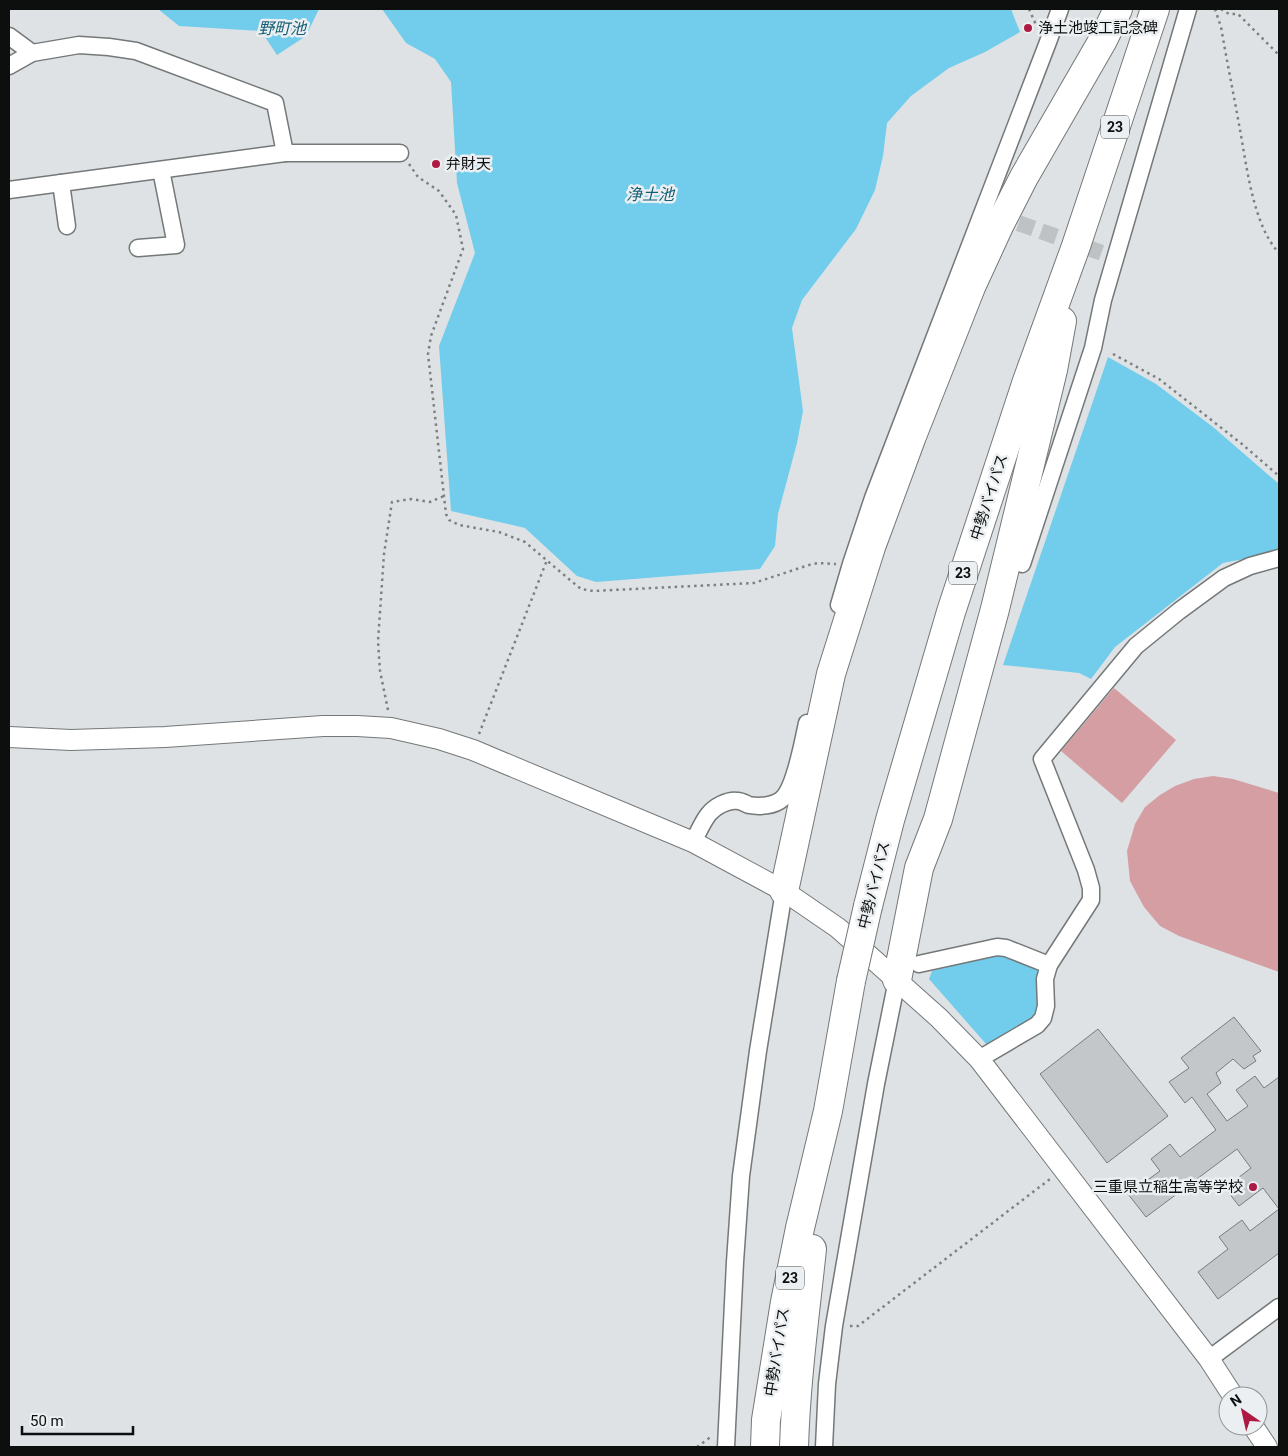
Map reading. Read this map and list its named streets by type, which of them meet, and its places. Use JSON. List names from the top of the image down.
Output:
{
  "streets": {
    "highway": ["23", "中勢バイパス"]
  },
  "water": ["野町池", "浄土池"],
  "places": ["浄土池竣工記念碑", "弁財天", "三重県立稲生高等学校"],
  "scale_bar": "50 m",
  "north": "top left"
}
